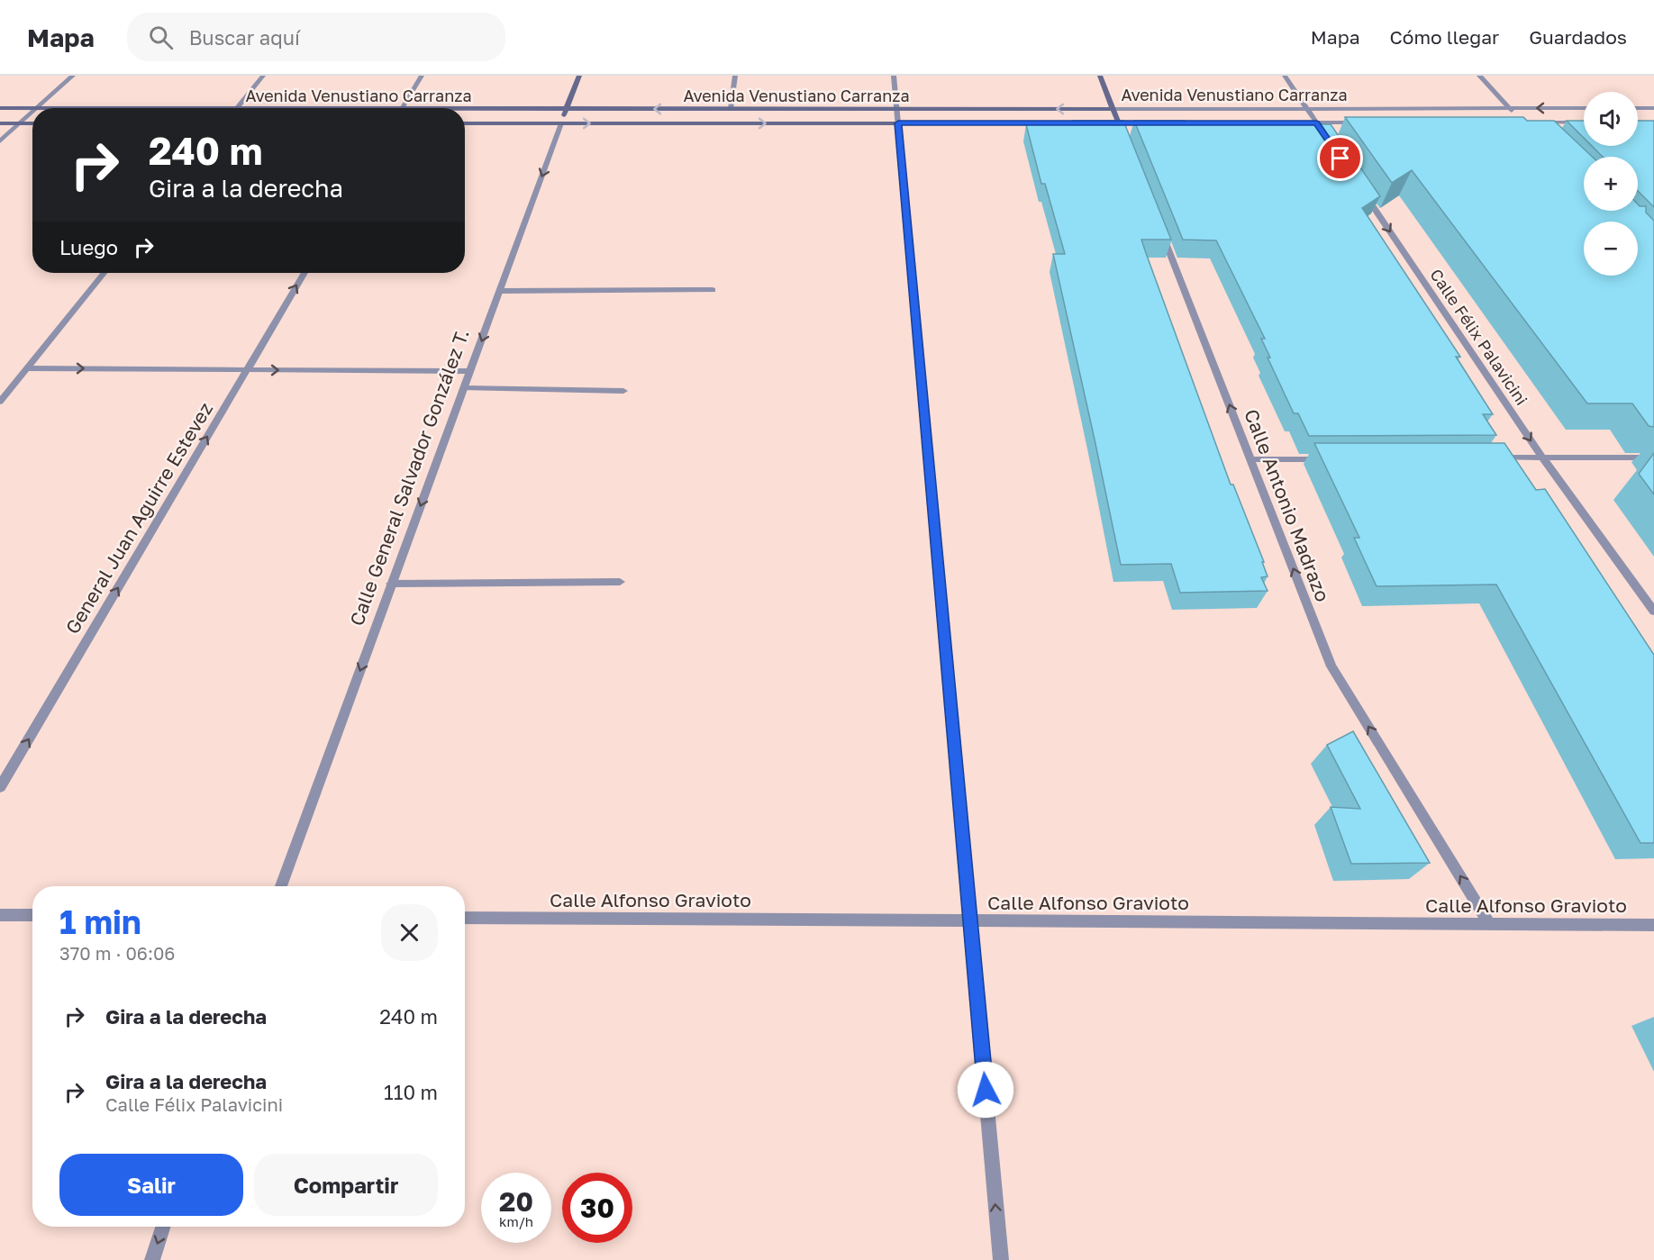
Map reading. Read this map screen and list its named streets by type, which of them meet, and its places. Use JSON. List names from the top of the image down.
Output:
{
  "streets": {
    "street": [
      "Avenida Venustiano Carranza",
      "Calle Félix Palavicini",
      "Calle General Salvador González T.",
      "Calle Antonio Madrazo",
      "General Juan Aguirre Estevez",
      "Calle Alfonso Gravioto"
    ]
  },
  "crossings": [
    ["Avenida Venustiano Carranza", "Calle General Salvador González T."],
    ["Calle Antonio Madrazo", "Calle Alfonso Gravioto"]
  ],
  "one_way": [
    "Calle Félix Palavicini",
    "Calle General Salvador González T.",
    "Calle Antonio Madrazo",
    "General Juan Aguirre Estevez"
  ],
  "page": {
    "header": "Mapa",
    "search": "Buscar aquí",
    "nav": ["Mapa", "Cómo llegar", "Guardados"],
    "map_buttons": ["+", "−"],
    "turn": ["240 m", "Gira a la derecha"],
    "then": "Luego",
    "heading": ["1 min", "370 m · 06:06"],
    "list": [
      {
        "name": "Gira a la derecha",
        "value": "240 m"
      },
      {
        "name": "Gira a la derecha",
        "note": "Calle Félix Palavicini",
        "value": "110 m"
      }
    ],
    "buttons": ["Salir", "Compartir"],
    "speed": "20 km/h",
    "limit": "30"
  }
}
